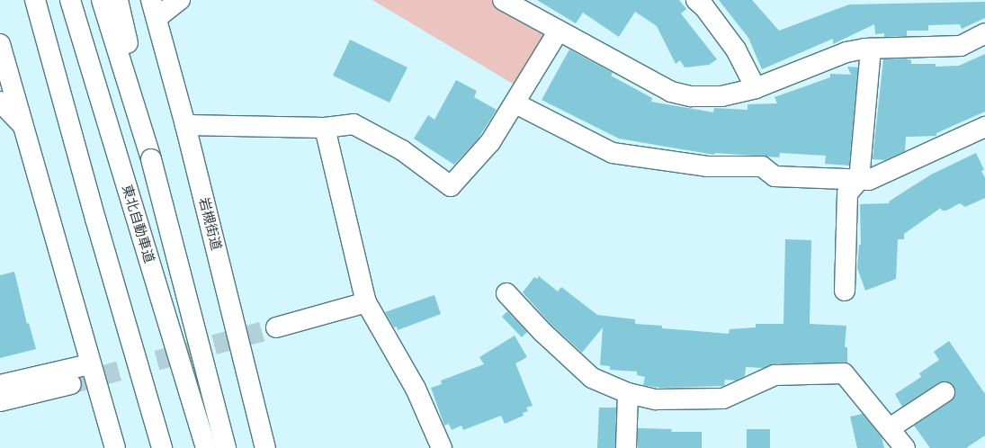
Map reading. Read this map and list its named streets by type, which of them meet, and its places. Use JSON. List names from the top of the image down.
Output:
{
  "streets": {
    "main road": ["東北自動車道", "岩槻街道"]
  }
}
